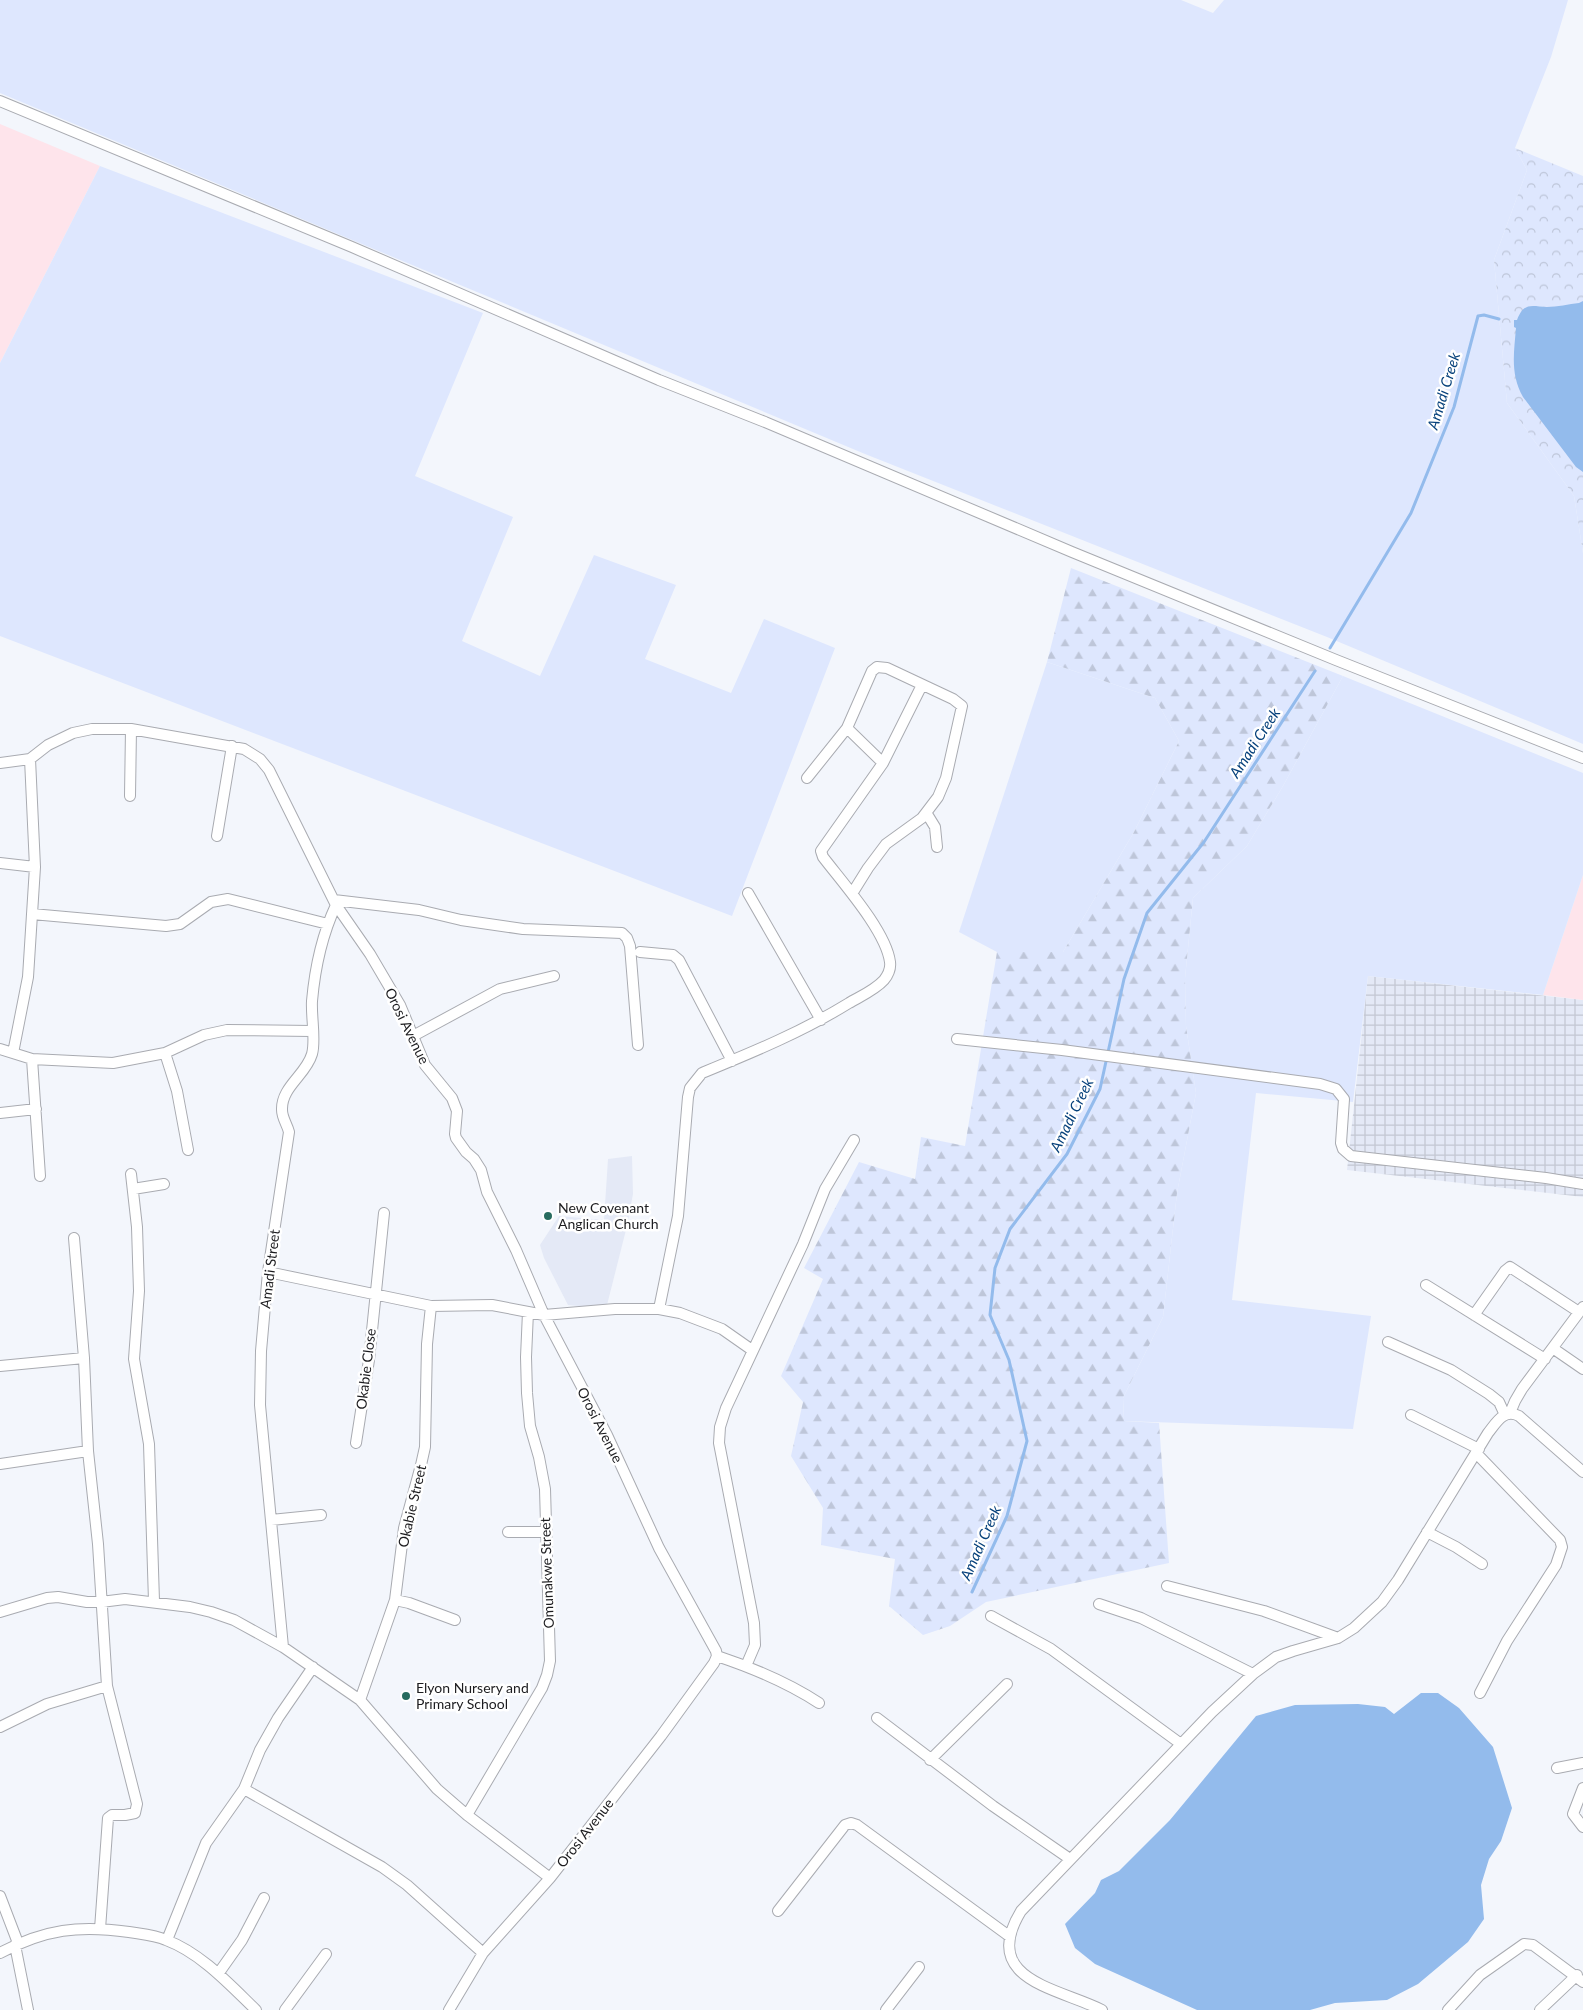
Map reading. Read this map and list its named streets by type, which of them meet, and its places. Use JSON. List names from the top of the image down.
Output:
{
  "streets": {
    "street": [
      "Orosi Avenue",
      "Amadi Street",
      "Okabie Close",
      "Okabie Street",
      "Omunakwe Street"
    ]
  },
  "crossings": [
    ["Orosi Avenue", "Amadi Street"]
  ],
  "water": ["Amadi Creek"],
  "places": ["New Covenant Anglican Church", "Elyon Nursery and Primary School"]
}
